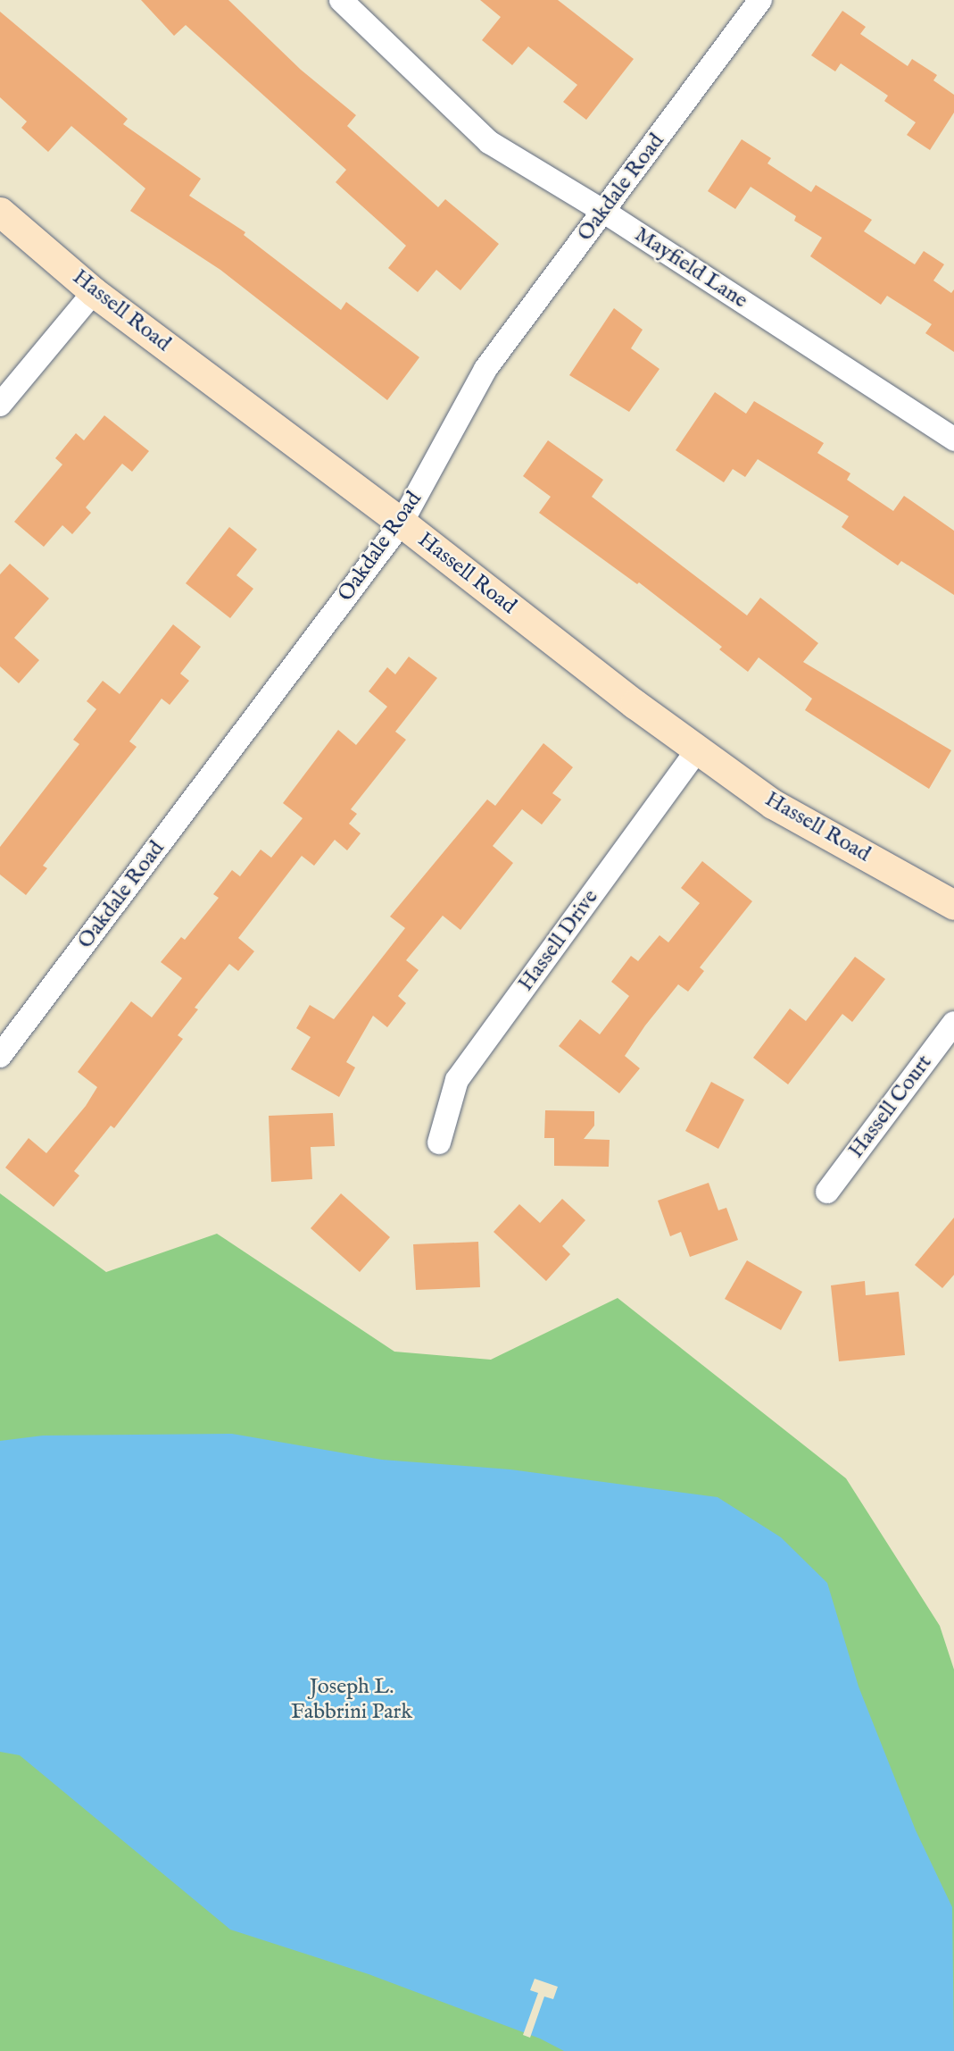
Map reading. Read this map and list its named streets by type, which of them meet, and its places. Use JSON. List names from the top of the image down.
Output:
{
  "streets": {
    "street": [
      "Oakdale Road",
      "Mayfield Lane",
      "Hassell Road",
      "Hassell Drive",
      "Hassell Court"
    ]
  },
  "crossings": [
    ["Oakdale Road", "Mayfield Lane"],
    ["Oakdale Road", "Hassell Road"],
    ["Hassell Road", "Hassell Drive"]
  ],
  "parks": ["Joseph L. Fabbrini Park"]
}
